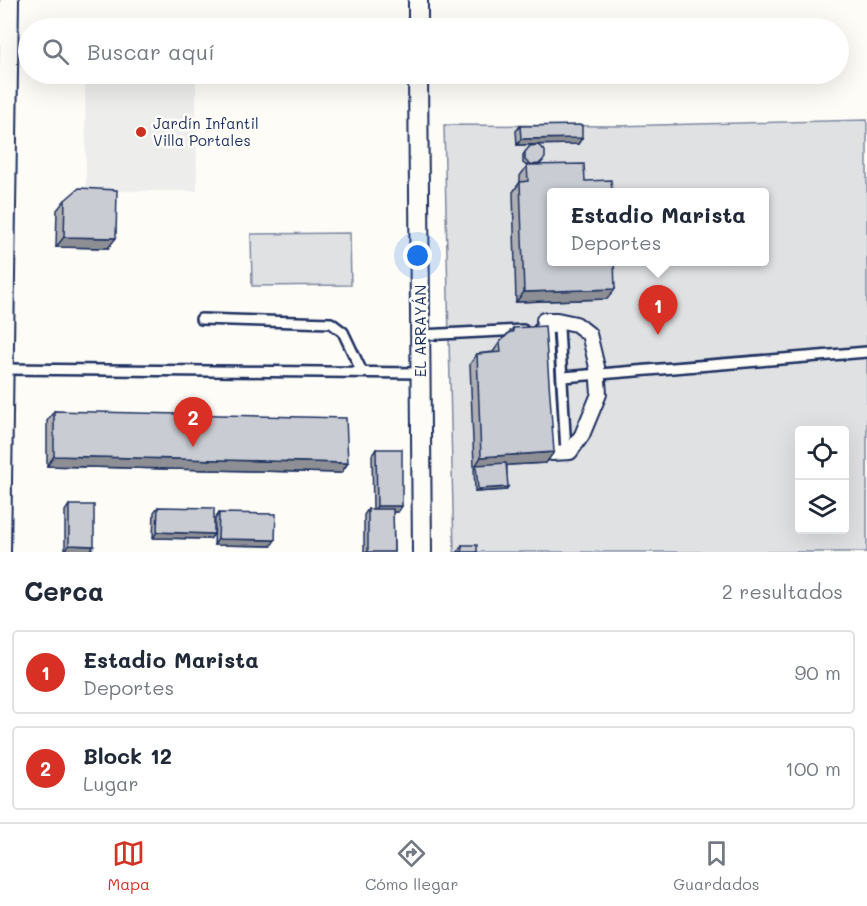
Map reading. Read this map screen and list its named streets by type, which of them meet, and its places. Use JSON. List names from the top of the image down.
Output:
{
  "streets": {
    "street": ["EL ARRAYÁN"]
  },
  "places": ["Jardín Infantil Villa Portales"],
  "page": {
    "search": "Buscar aquí",
    "popup": ["Estadio Marista", "Deportes"],
    "pins": ["1", "2"],
    "heading": ["Cerca", "2 resultados"],
    "list": [
      {
        "mark": "1",
        "name": "Estadio Marista",
        "note": "Deportes",
        "value": "90 m"
      },
      {
        "mark": "2",
        "name": "Block 12",
        "note": "Lugar",
        "value": "100 m"
      }
    ],
    "nav": ["Mapa", "Cómo llegar", "Guardados"]
  }
}
